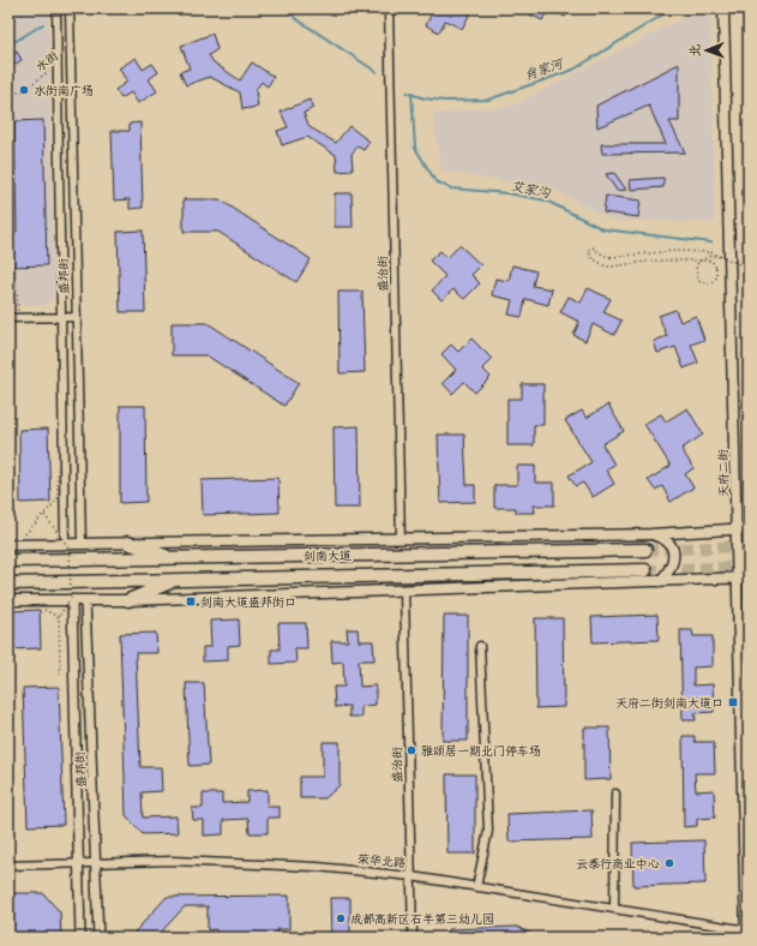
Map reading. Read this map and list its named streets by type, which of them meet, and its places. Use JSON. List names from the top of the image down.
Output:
{
  "streets": {
    "highway": ["剑南大道"],
    "main road": ["天府二街"],
    "street": ["盛治街", "盛邦街", "荣华北路"],
    "path": ["水街"]
  },
  "crossings": [
    ["水街", "盛邦街"],
    ["盛治街", "荣华北路"],
    ["盛邦街", "荣华北路"],
    ["天府二街", "荣华北路"]
  ],
  "water": ["肖家河", "艾家沟"],
  "places": {
    "other": [
      "水街南广场",
      "雅颂居一期北门停车场",
      "云泰行商业中心",
      "成都高新区石羊第三幼儿园"
    ],
    "transit": ["剑南大道盛邦街口", "天府二街剑南大道口"]
  },
  "north": "left"
}
